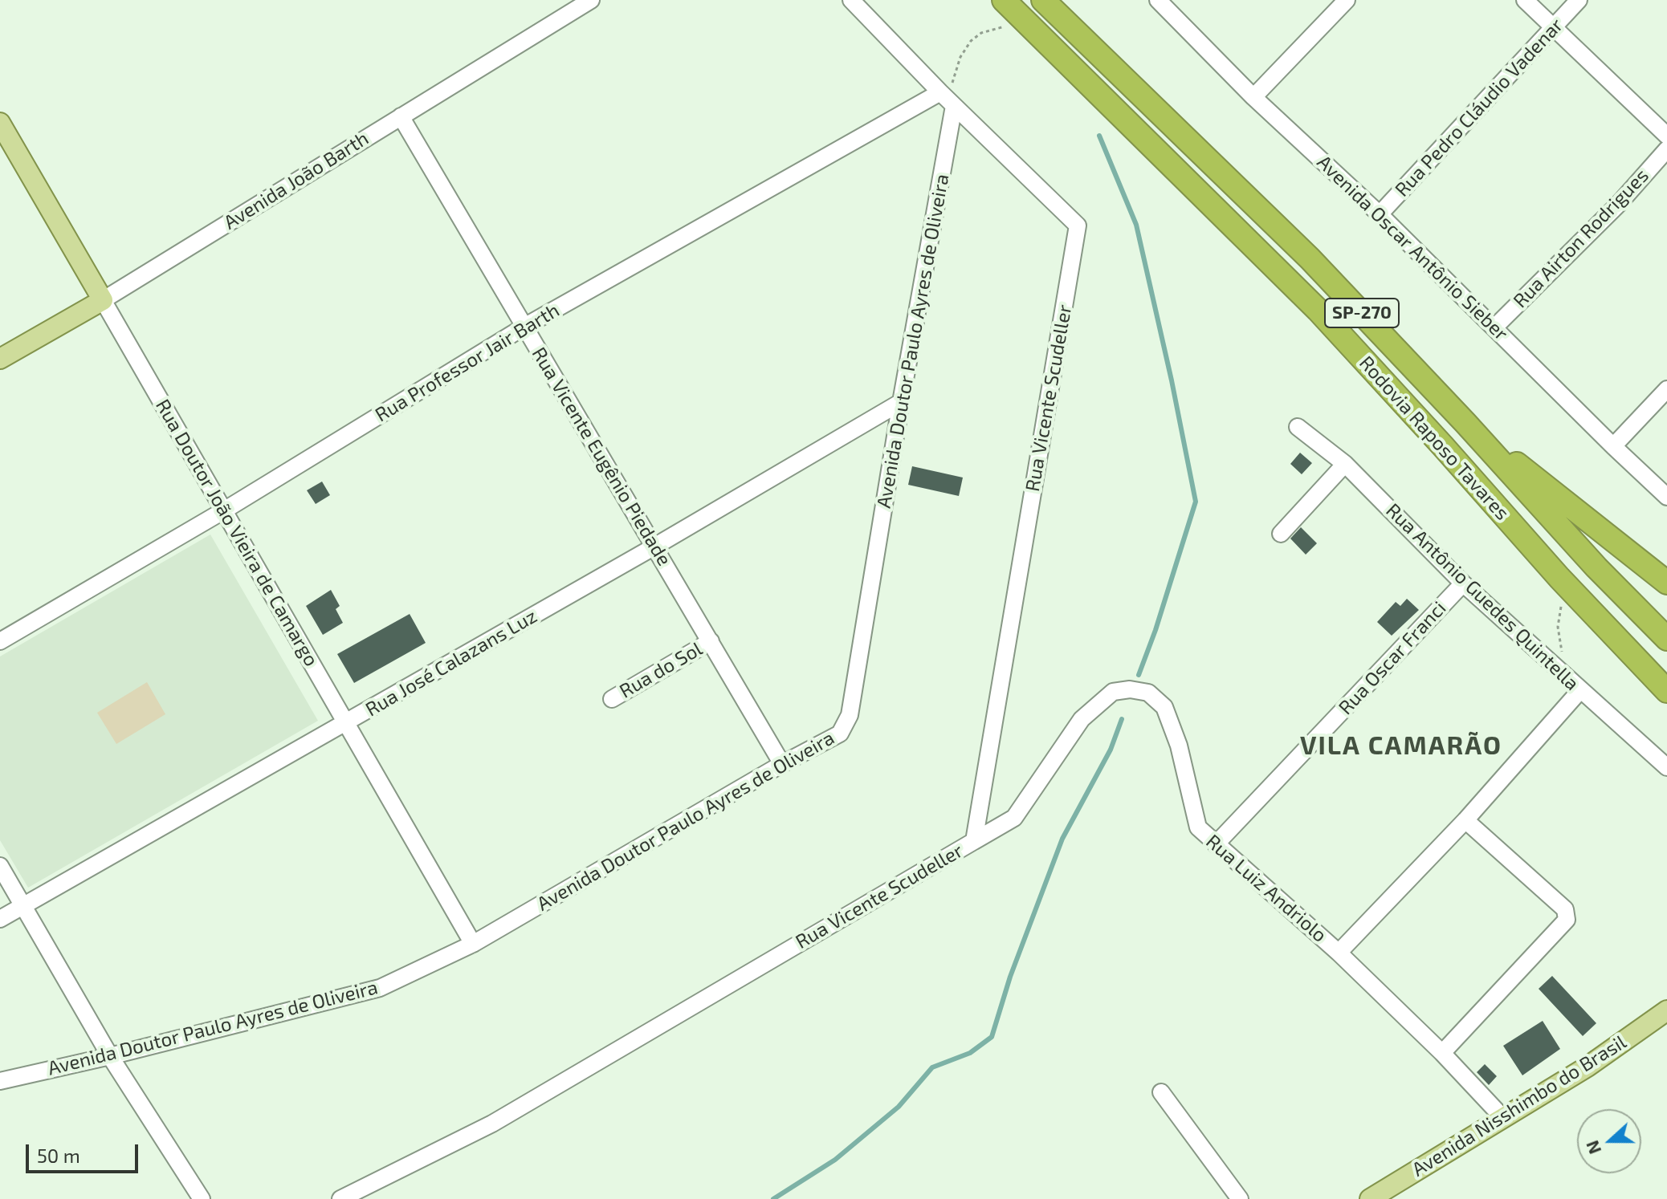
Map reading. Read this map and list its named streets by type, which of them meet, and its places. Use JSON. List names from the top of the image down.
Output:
{
  "streets": {
    "highway": ["SP-270", "Rodovia Raposo Tavares"],
    "main road": ["Avenida João Barth", "Rua Doutor João Vieira de Camargo", "Avenida Nisshimbo do Brasil"],
    "street": [
      "Rua Pedro Cláudio Vadenar",
      "Rua Airton Rodrigues",
      "Avenida Oscar Antônio Sieber",
      "Avenida Doutor Paulo Ayres de Oliveira",
      "Rua Professor Jair Barth",
      "Rua Vicente Scudeller",
      "Rua Vicente Eugênio Piedade",
      "Rua Antônio Guedes Quintella",
      "Rua Oscar Franci",
      "Rua José Calazans Luz",
      "Rua do Sol",
      "Rua Luiz Andriolo"
    ]
  },
  "crossings": [
    ["Rua Pedro Cláudio Vadenar", "Avenida Oscar Antônio Sieber"],
    ["Avenida João Barth", "Rua Vicente Eugênio Piedade"],
    ["Avenida João Barth", "Rua Doutor João Vieira de Camargo"],
    ["Rua Airton Rodrigues", "Avenida Oscar Antônio Sieber"],
    ["Avenida Doutor Paulo Ayres de Oliveira", "Rua Professor Jair Barth"],
    ["Avenida Doutor Paulo Ayres de Oliveira", "Rua Vicente Scudeller"],
    ["Avenida Doutor Paulo Ayres de Oliveira", "Rua Vicente Eugênio Piedade"],
    ["Avenida Doutor Paulo Ayres de Oliveira", "Rua Doutor João Vieira de Camargo"],
    ["Avenida Doutor Paulo Ayres de Oliveira", "Rua José Calazans Luz"],
    ["Rua Professor Jair Barth", "Rua Vicente Scudeller"],
    ["Rua Professor Jair Barth", "Rua Vicente Eugênio Piedade"],
    ["Rua Professor Jair Barth", "Rua Doutor João Vieira de Camargo"],
    ["Rua Vicente Scudeller", "Rua Luiz Andriolo"],
    ["Rua Vicente Eugênio Piedade", "Rua José Calazans Luz"],
    ["Rua Vicente Eugênio Piedade", "Rua do Sol"],
    ["Rua Doutor João Vieira de Camargo", "Rua José Calazans Luz"],
    ["Rua Antônio Guedes Quintella", "Rua Oscar Franci"],
    ["Rua Oscar Franci", "Rua Luiz Andriolo"],
    ["Rua Luiz Andriolo", "Avenida Nisshimbo do Brasil"]
  ],
  "districts": ["VILA CAMARÃO"],
  "scale_bar": "50 m",
  "north": "left"
}
